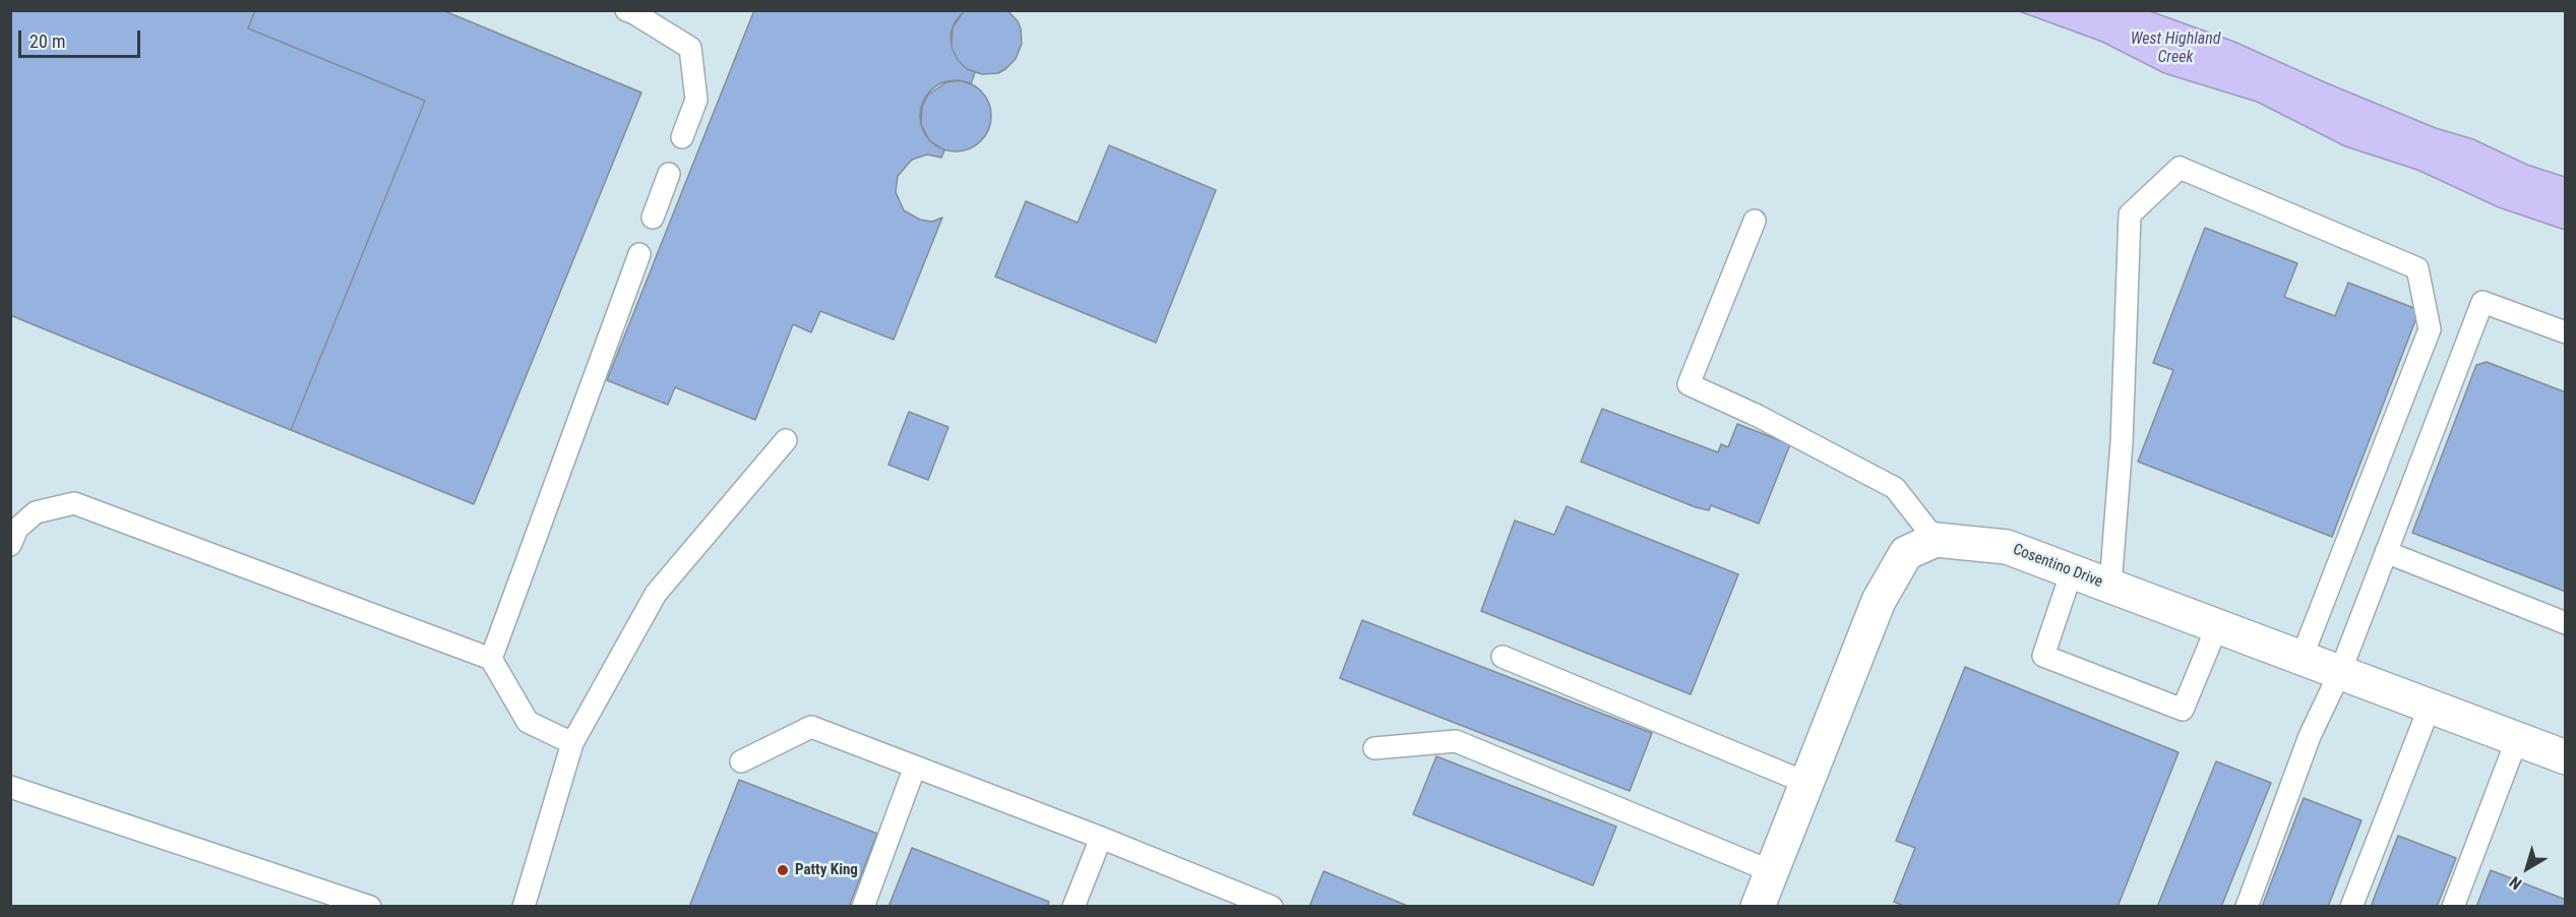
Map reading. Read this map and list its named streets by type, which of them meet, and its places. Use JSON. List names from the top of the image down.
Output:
{
  "streets": {
    "street": ["Cosentino Drive"]
  },
  "water": ["West Highland Creek"],
  "places": ["Patty King"],
  "scale_bar": "20 m",
  "north": "bottom left"
}
